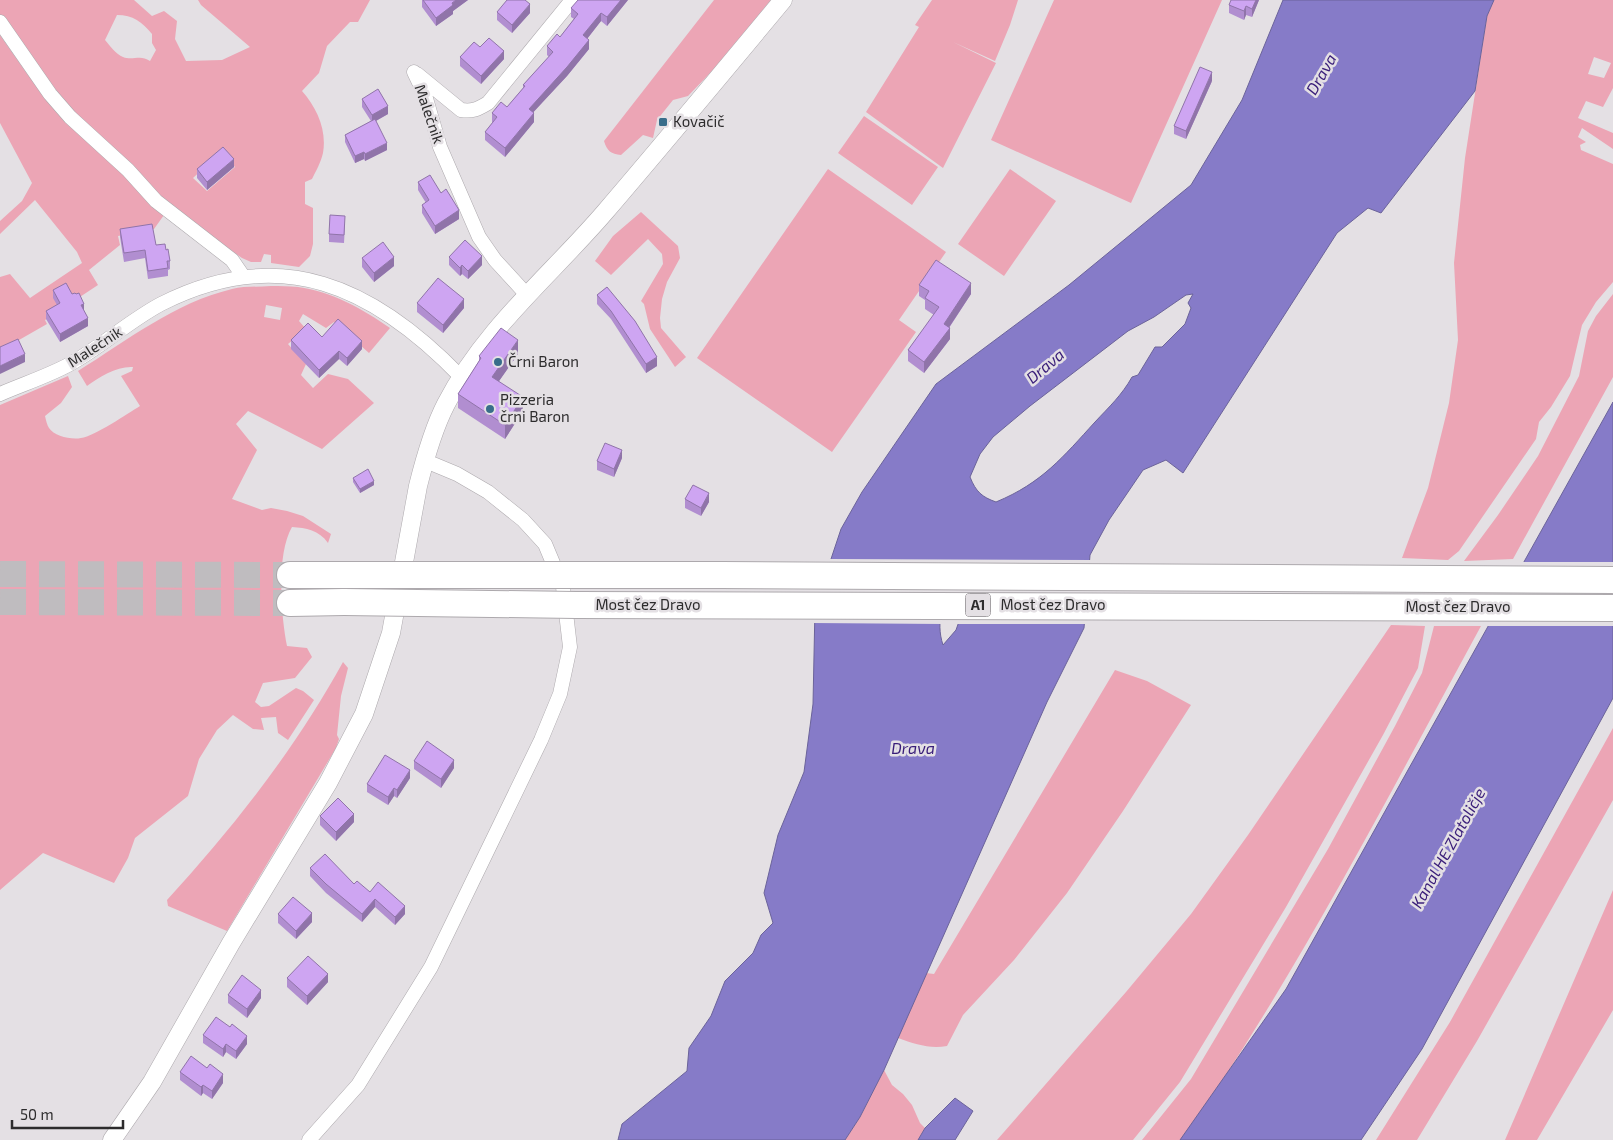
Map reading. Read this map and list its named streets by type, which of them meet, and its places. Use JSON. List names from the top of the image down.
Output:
{
  "streets": {
    "highway": ["Most čez Dravo", "A1"],
    "street": ["Malečnik"]
  },
  "water": ["Drava", "Kanal HE Zlatoličje"],
  "places": {
    "transit": ["Kovačič"],
    "other": ["Črni Baron", "Pizzeria črni Baron"]
  },
  "scale_bar": "50 m"
}
